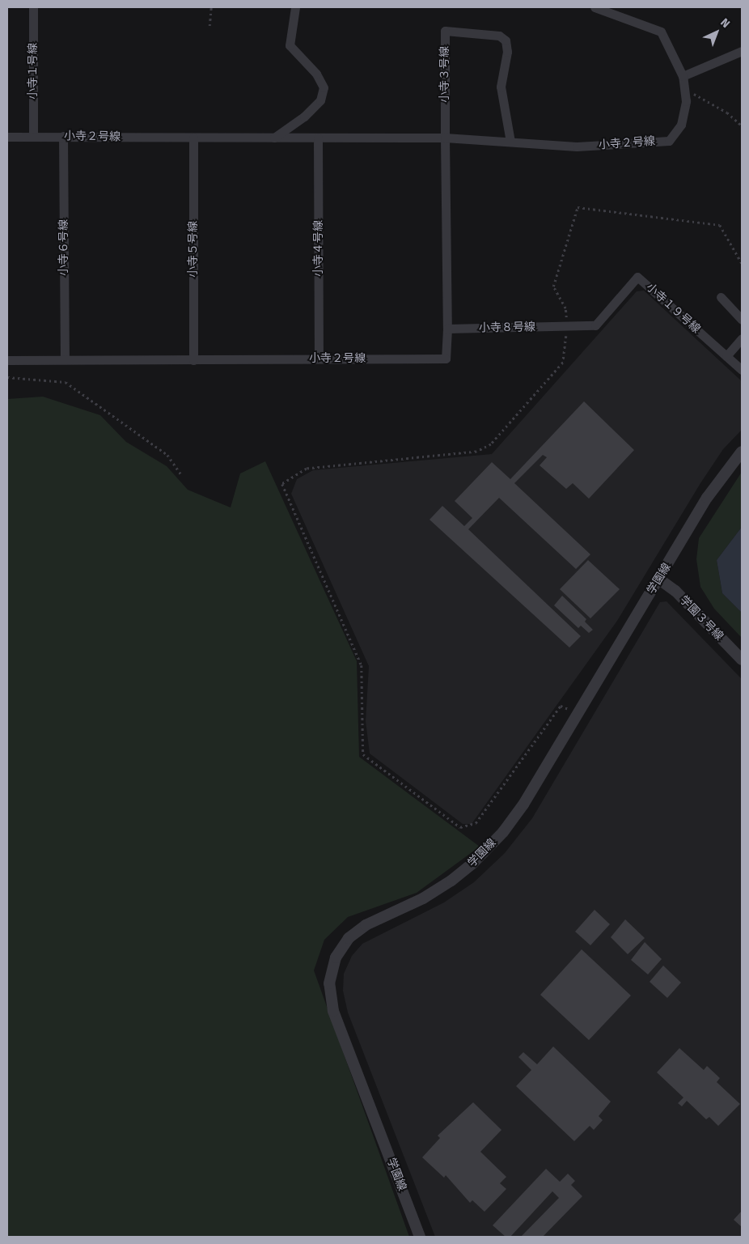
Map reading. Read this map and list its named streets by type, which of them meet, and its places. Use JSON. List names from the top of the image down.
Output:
{
  "streets": {
    "street": [
      "小寺１号線",
      "小寺３号線",
      "小寺２号線",
      "小寺６号線",
      "小寺４号線",
      "小寺５号線",
      "小寺１９号線",
      "小寺８号線",
      "学園線",
      "学園３号線"
    ]
  },
  "crossings": [
    ["小寺１号線", "小寺２号線"],
    ["小寺３号線", "小寺２号線"],
    ["小寺２号線", "小寺６号線"],
    ["小寺２号線", "小寺４号線"],
    ["小寺２号線", "小寺５号線"],
    ["小寺２号線", "小寺８号線"],
    ["小寺１９号線", "小寺８号線"],
    ["学園線", "学園３号線"]
  ],
  "north": "top right"
}
